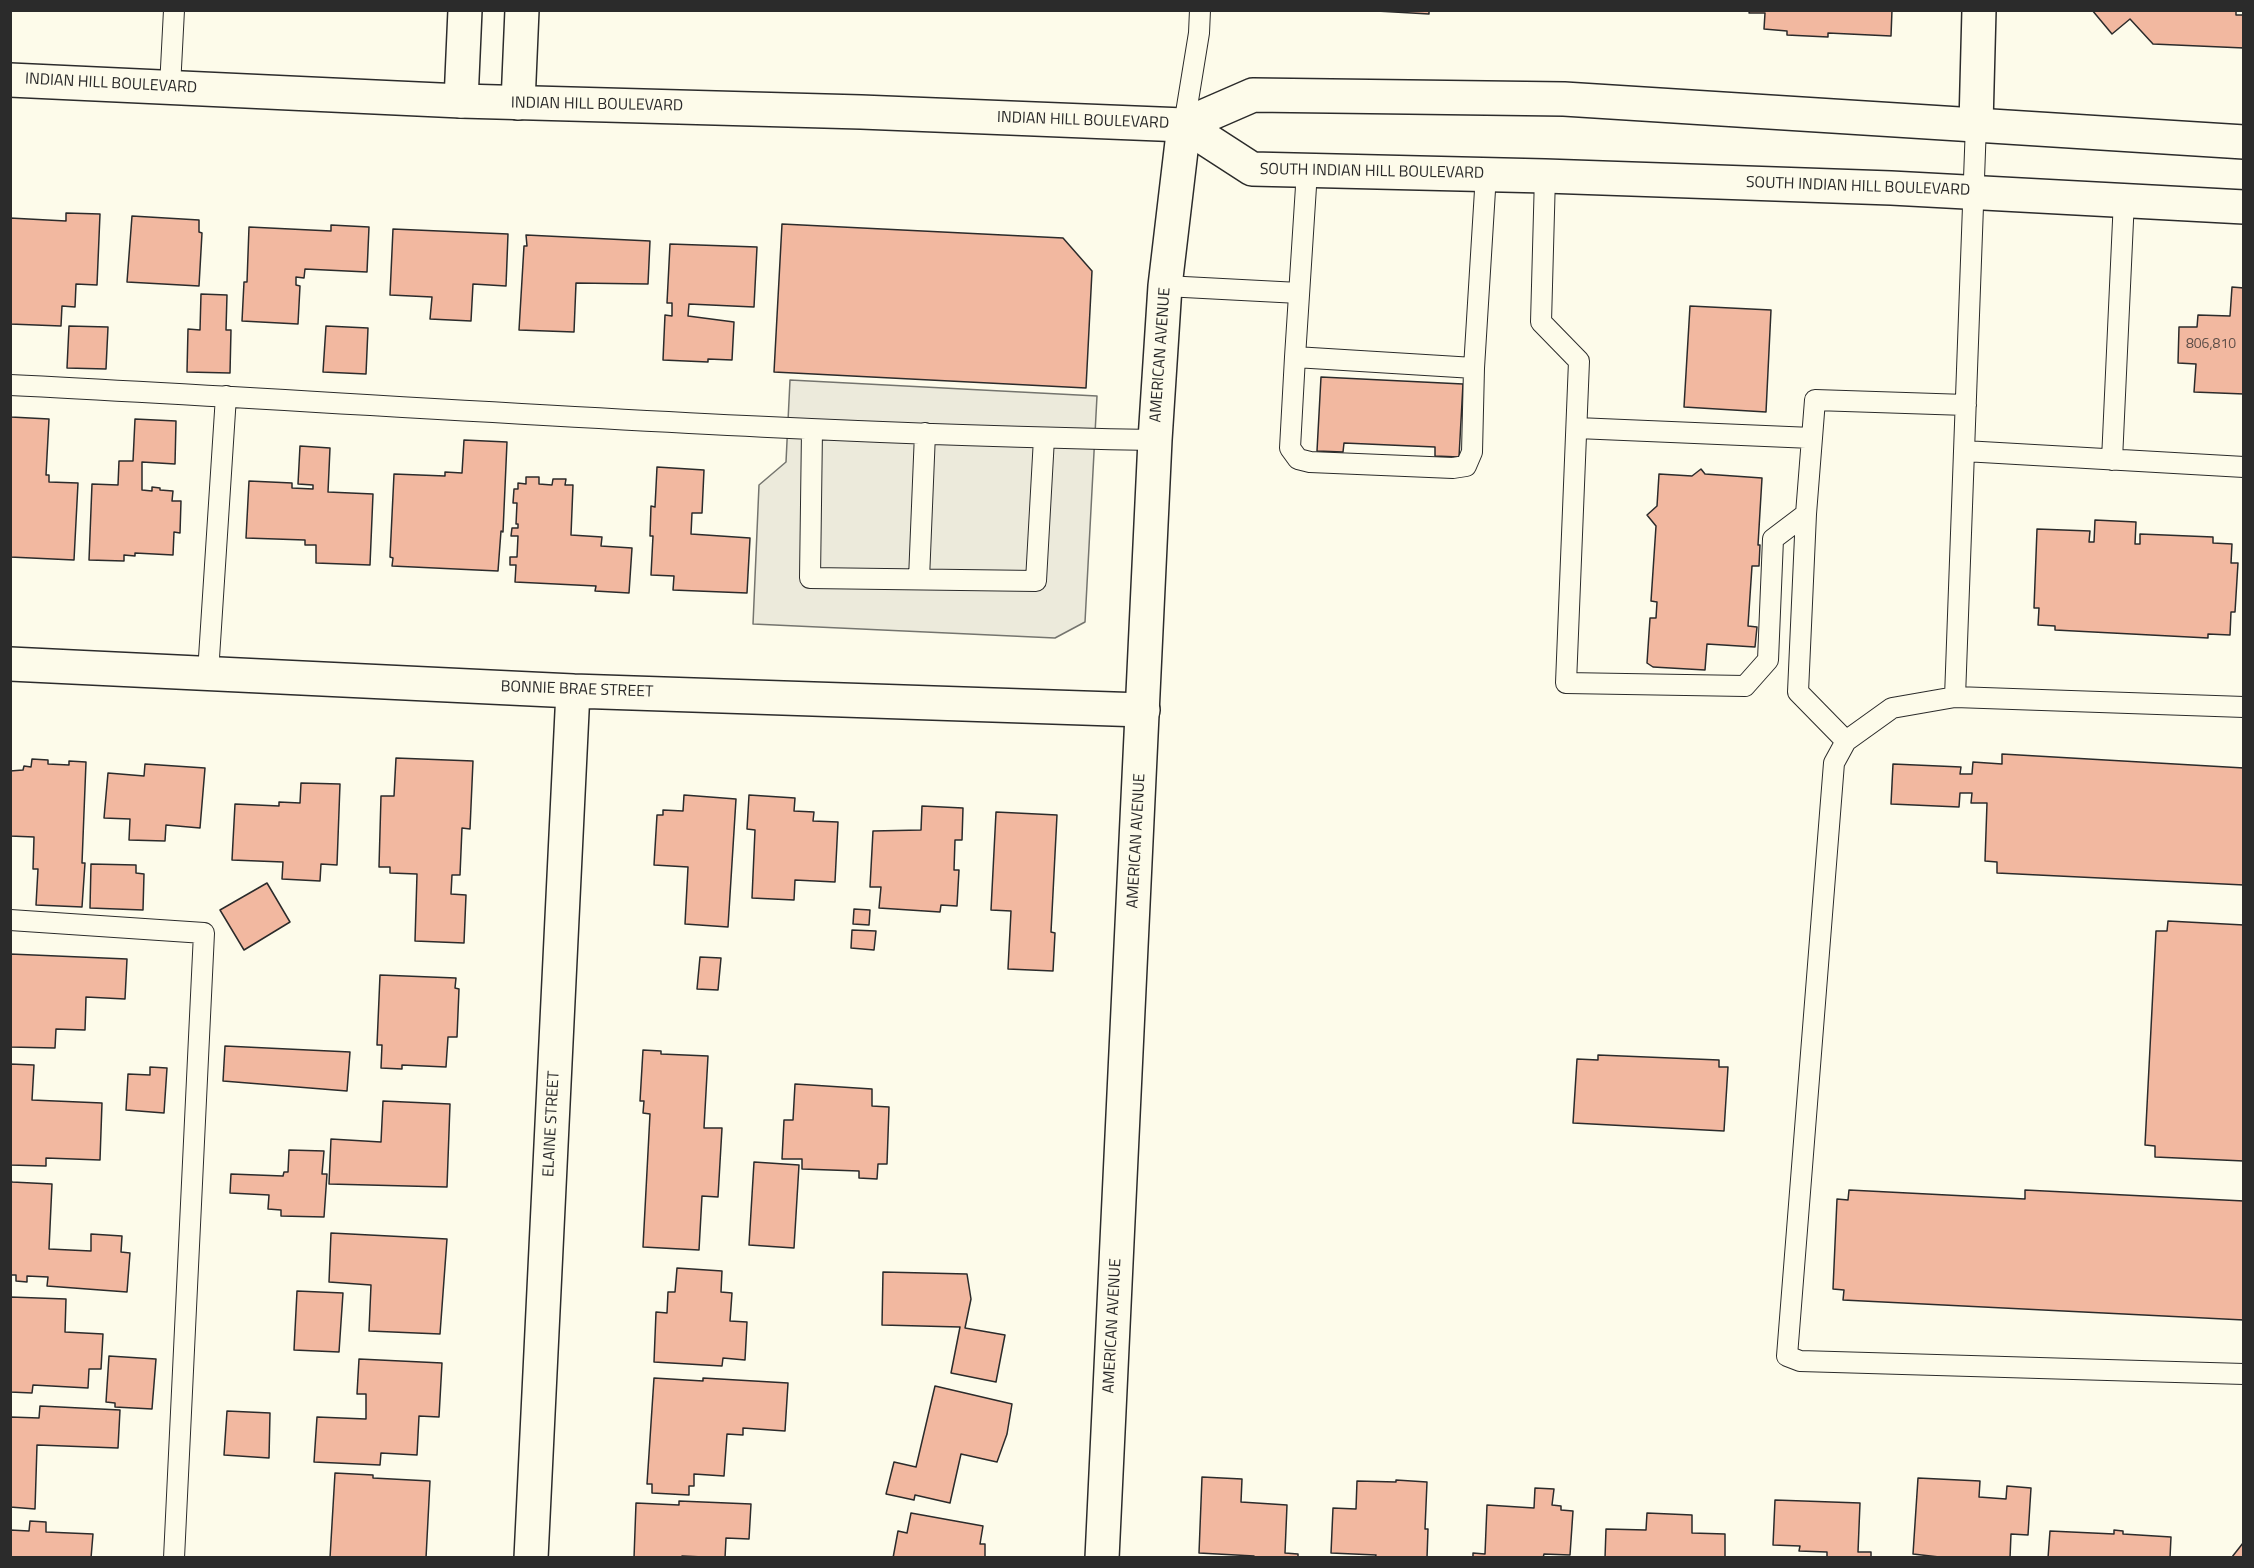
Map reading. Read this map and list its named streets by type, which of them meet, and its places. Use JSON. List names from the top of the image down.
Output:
{
  "streets": {
    "street": [
      "INDIAN HILL BOULEVARD",
      "SOUTH INDIAN HILL BOULEVARD",
      "AMERICAN AVENUE",
      "BONNIE BRAE STREET",
      "ELAINE STREET"
    ]
  },
  "crossings": [
    ["INDIAN HILL BOULEVARD", "SOUTH INDIAN HILL BOULEVARD"],
    ["INDIAN HILL BOULEVARD", "AMERICAN AVENUE"],
    ["SOUTH INDIAN HILL BOULEVARD", "AMERICAN AVENUE"],
    ["AMERICAN AVENUE", "BONNIE BRAE STREET"],
    ["BONNIE BRAE STREET", "ELAINE STREET"]
  ],
  "house_numbers": ["806,810"]
}
